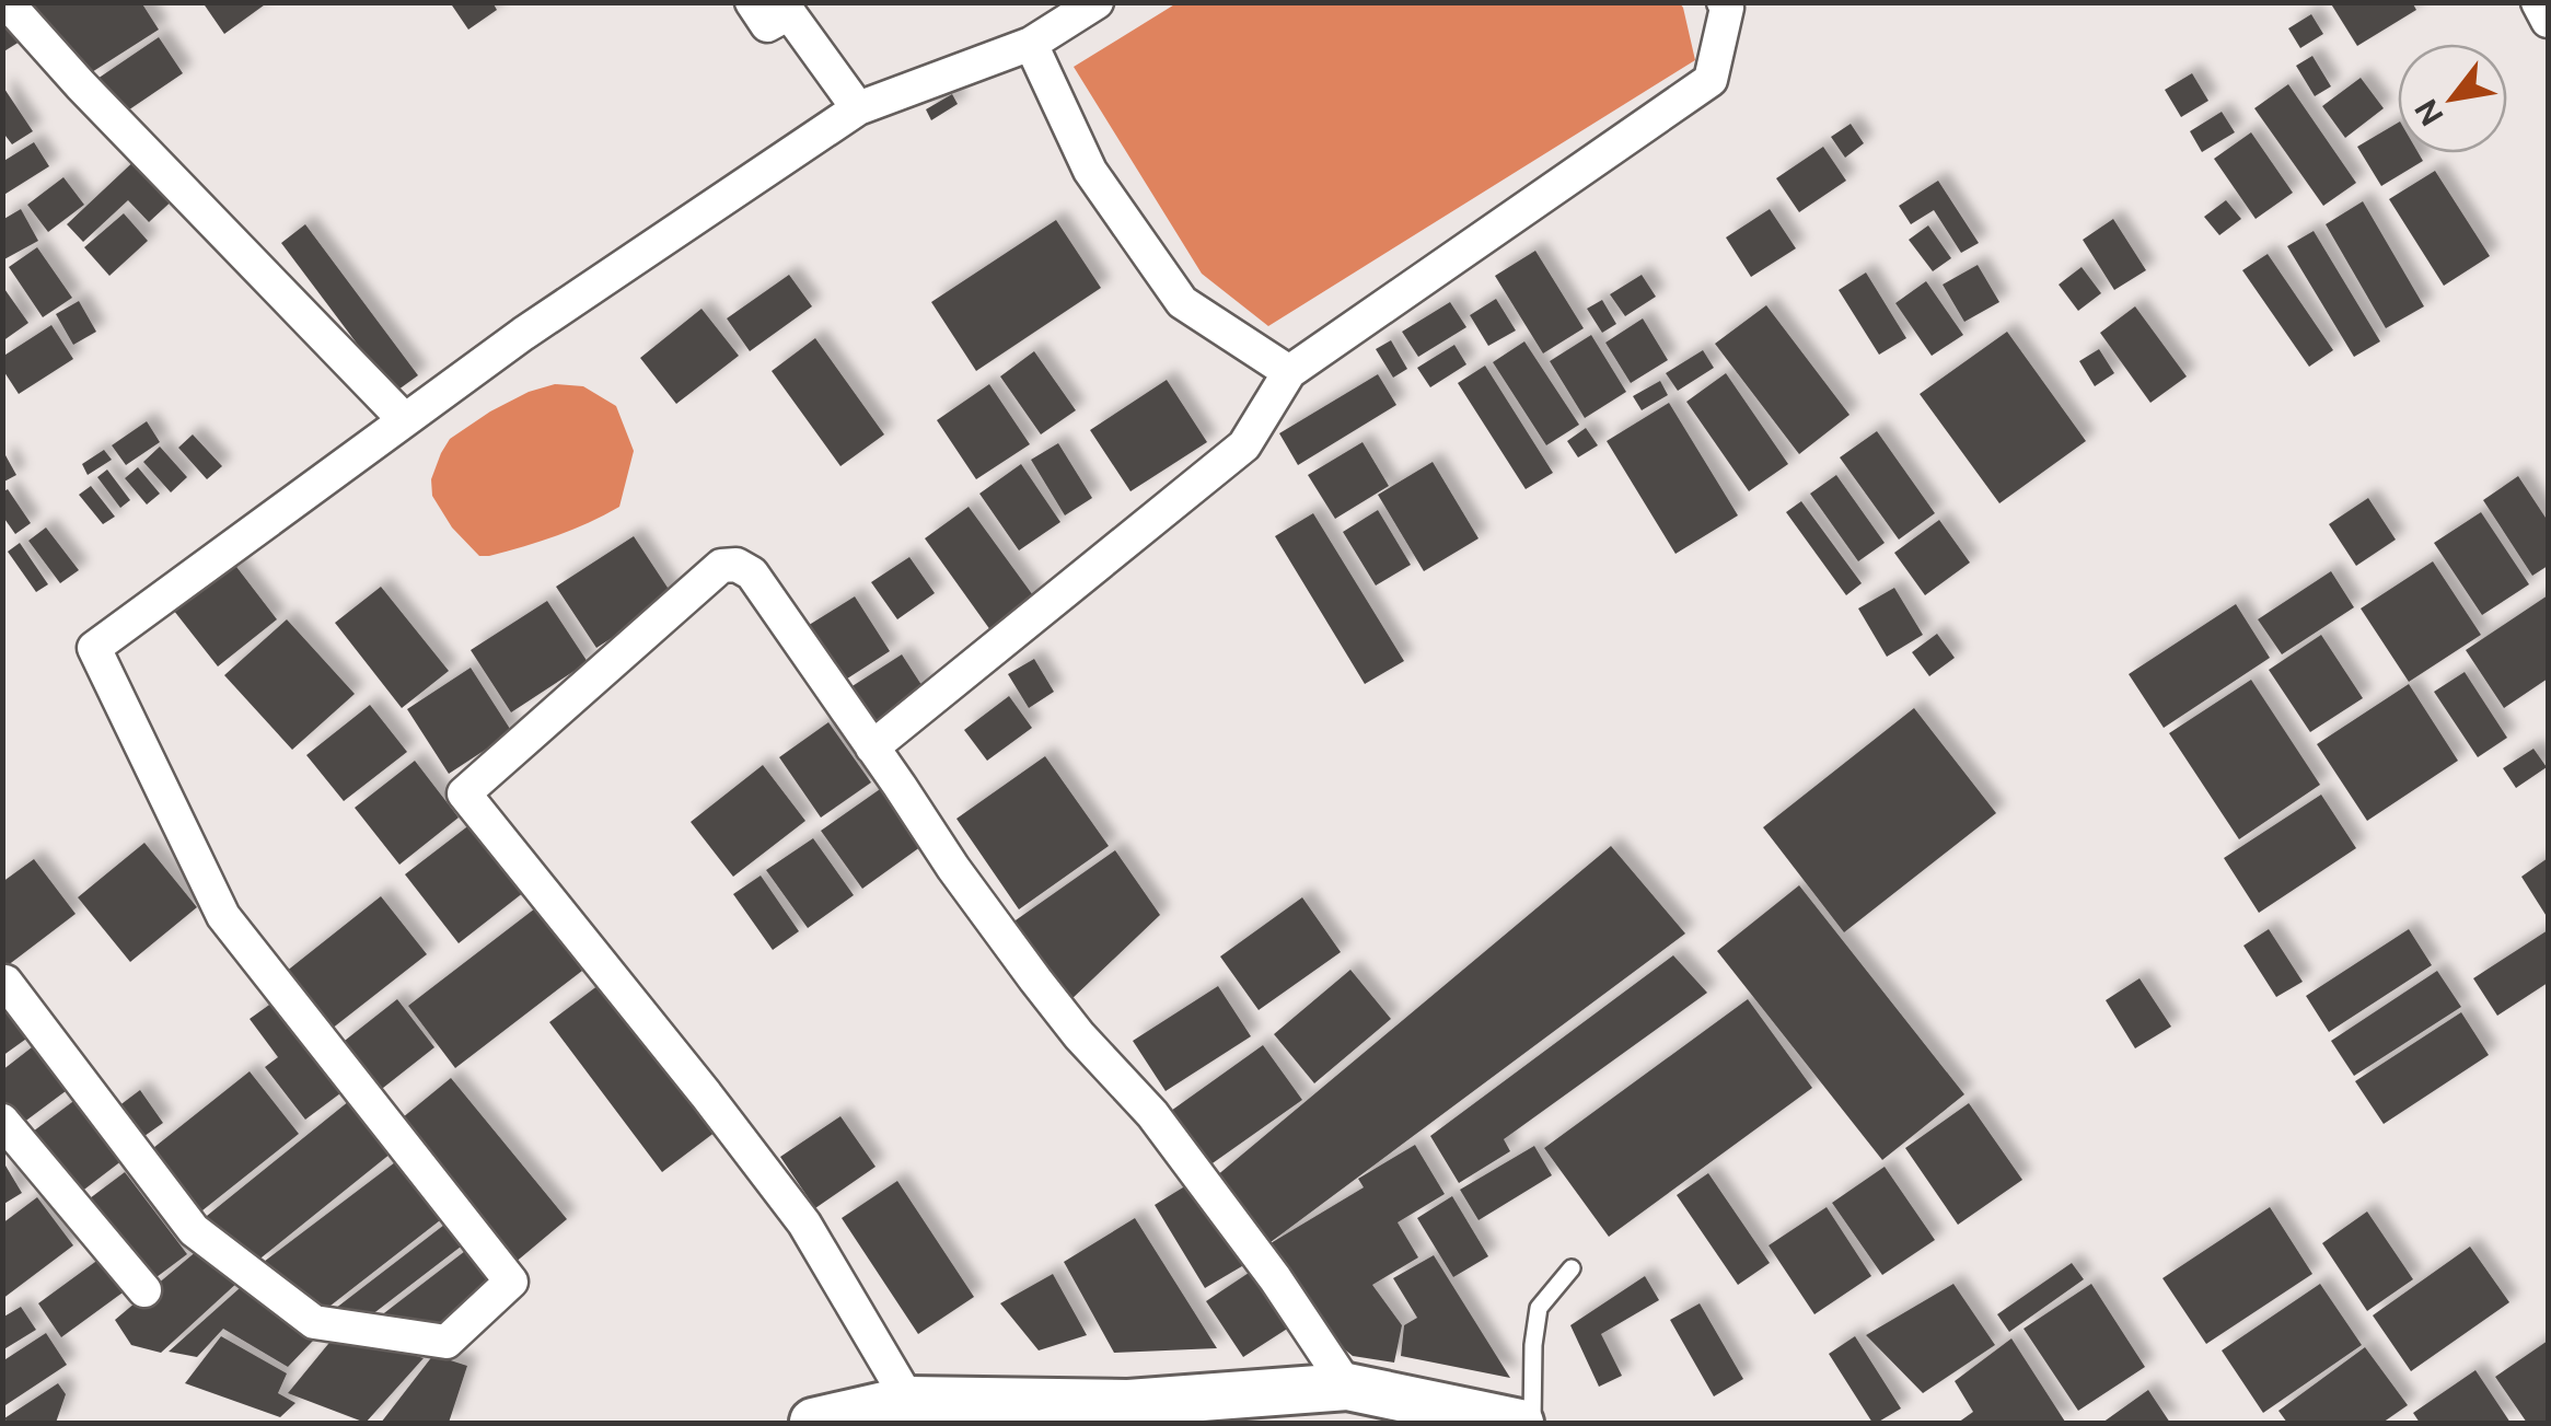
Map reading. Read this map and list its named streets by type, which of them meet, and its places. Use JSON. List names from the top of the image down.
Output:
{
  "north": "bottom left"
}
